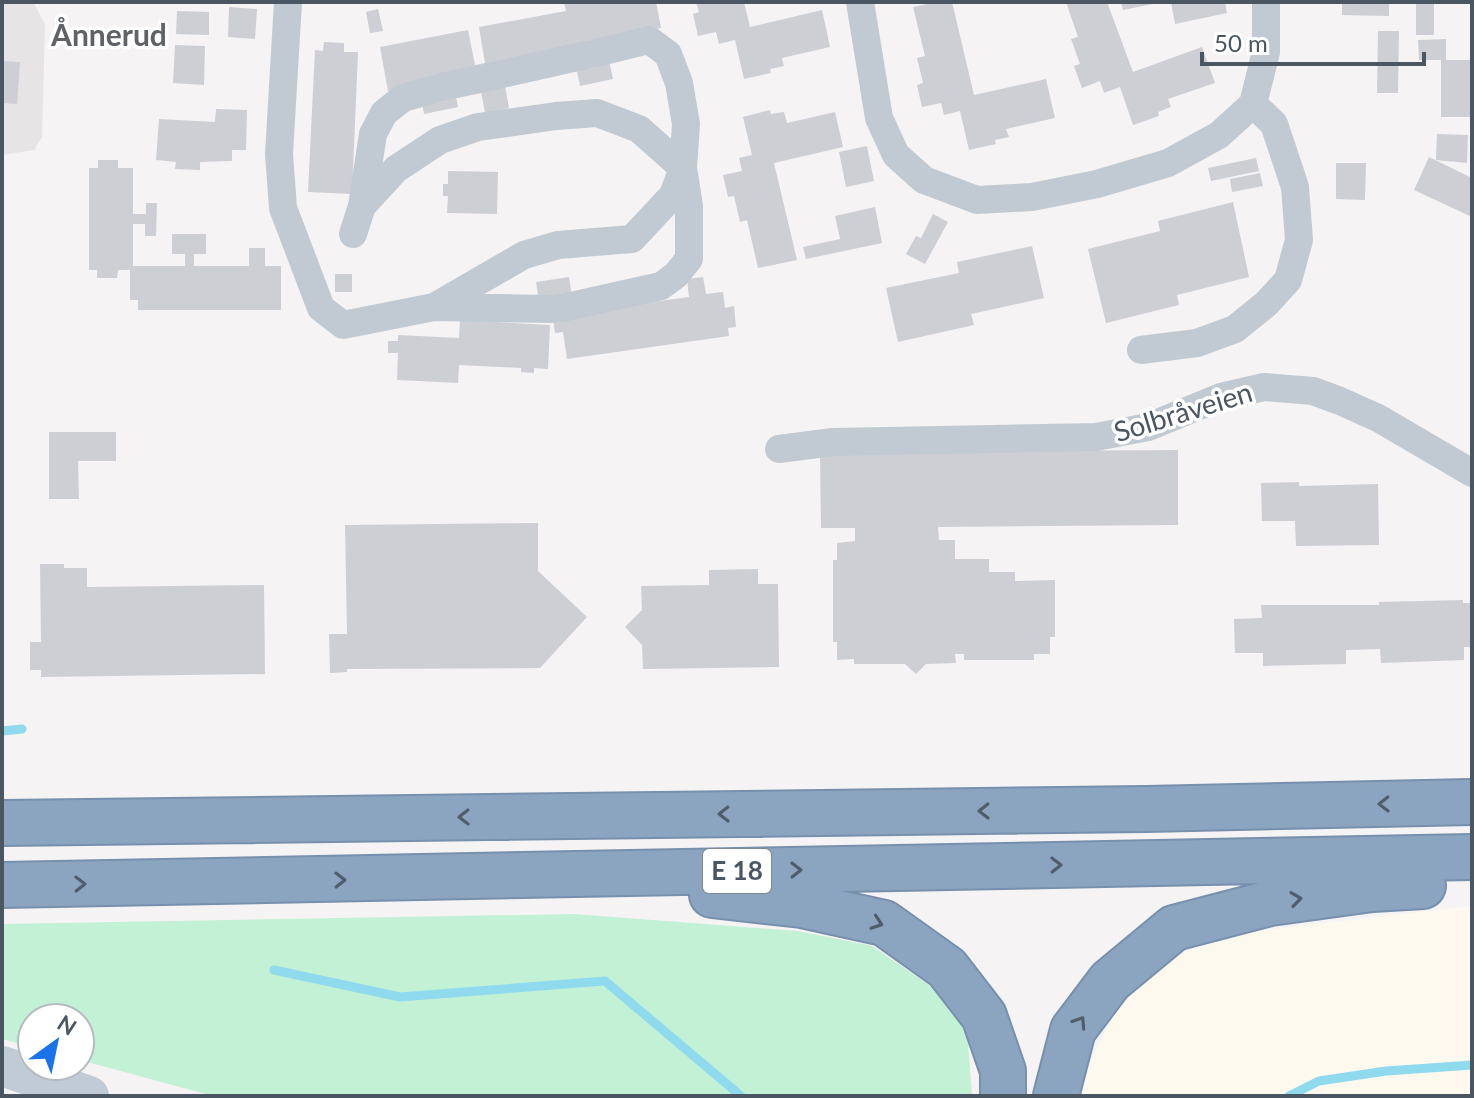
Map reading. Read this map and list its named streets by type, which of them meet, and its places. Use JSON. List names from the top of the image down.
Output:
{
  "streets": {
    "highway": ["E 18"],
    "street": ["Solbråveien"]
  },
  "districts": ["Ånnerud"],
  "scale_bar": "50 m",
  "north": "top right"
}
